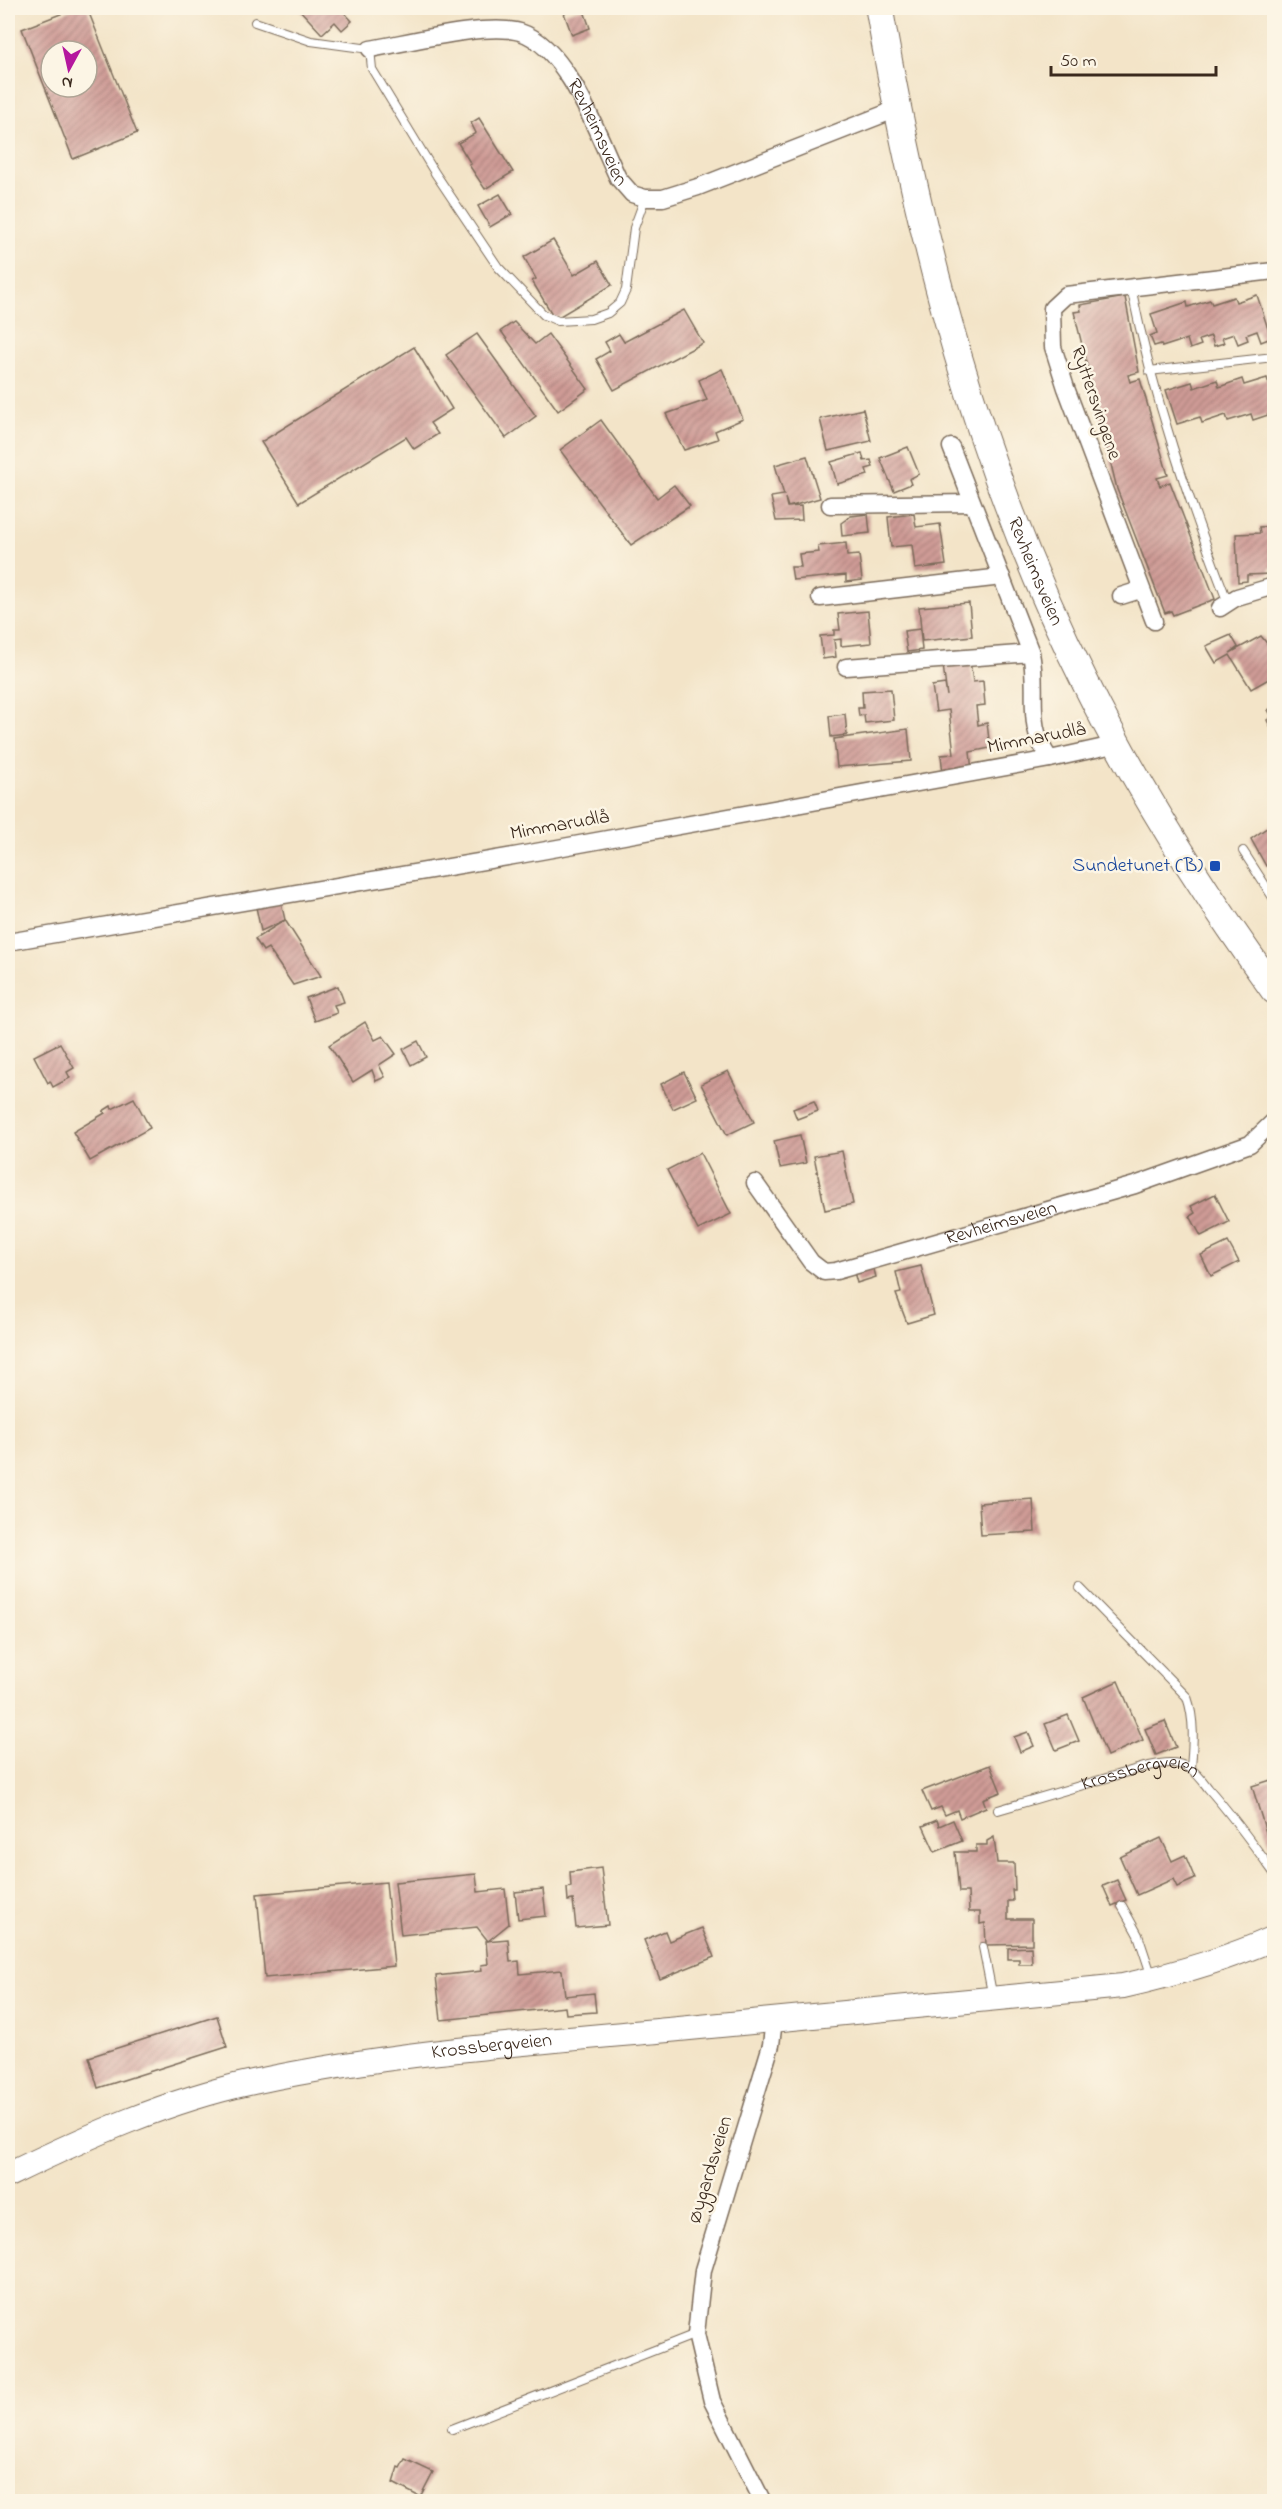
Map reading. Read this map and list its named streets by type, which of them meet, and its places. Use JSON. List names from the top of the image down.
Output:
{
  "streets": {
    "main road": ["Revheimsveien"],
    "street": [
      "Ryttersvingene",
      "Mimmarudlå",
      "Krossbergveien",
      "Øygardsveien"
    ]
  },
  "crossings": [
    ["Revheimsveien", "Mimmarudlå"],
    ["Krossbergveien", "Øygardsveien"]
  ],
  "places": {
    "transit": ["Sundetunet (B)"]
  },
  "scale_bar": "50 m",
  "north": "bottom"
}
